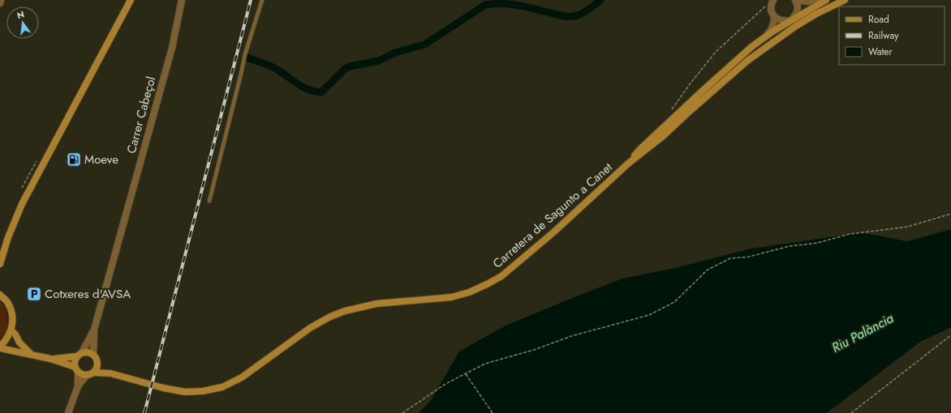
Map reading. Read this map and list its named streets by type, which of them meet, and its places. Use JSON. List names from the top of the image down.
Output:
{
  "streets": {
    "main road": ["Carretera de Sagunto a Canet"],
    "street": ["Carrer Cabeçol"]
  },
  "crossings": [
    ["Carrer Cabeçol", "Carretera de Sagunto a Canet"]
  ],
  "water": ["Riu Palància"],
  "places": {
    "fuel station": ["Moeve"],
    "parking": ["Cotxeres d'AVSA"]
  },
  "legend": ["Road", "Railway", "Water"],
  "north": "top"
}
